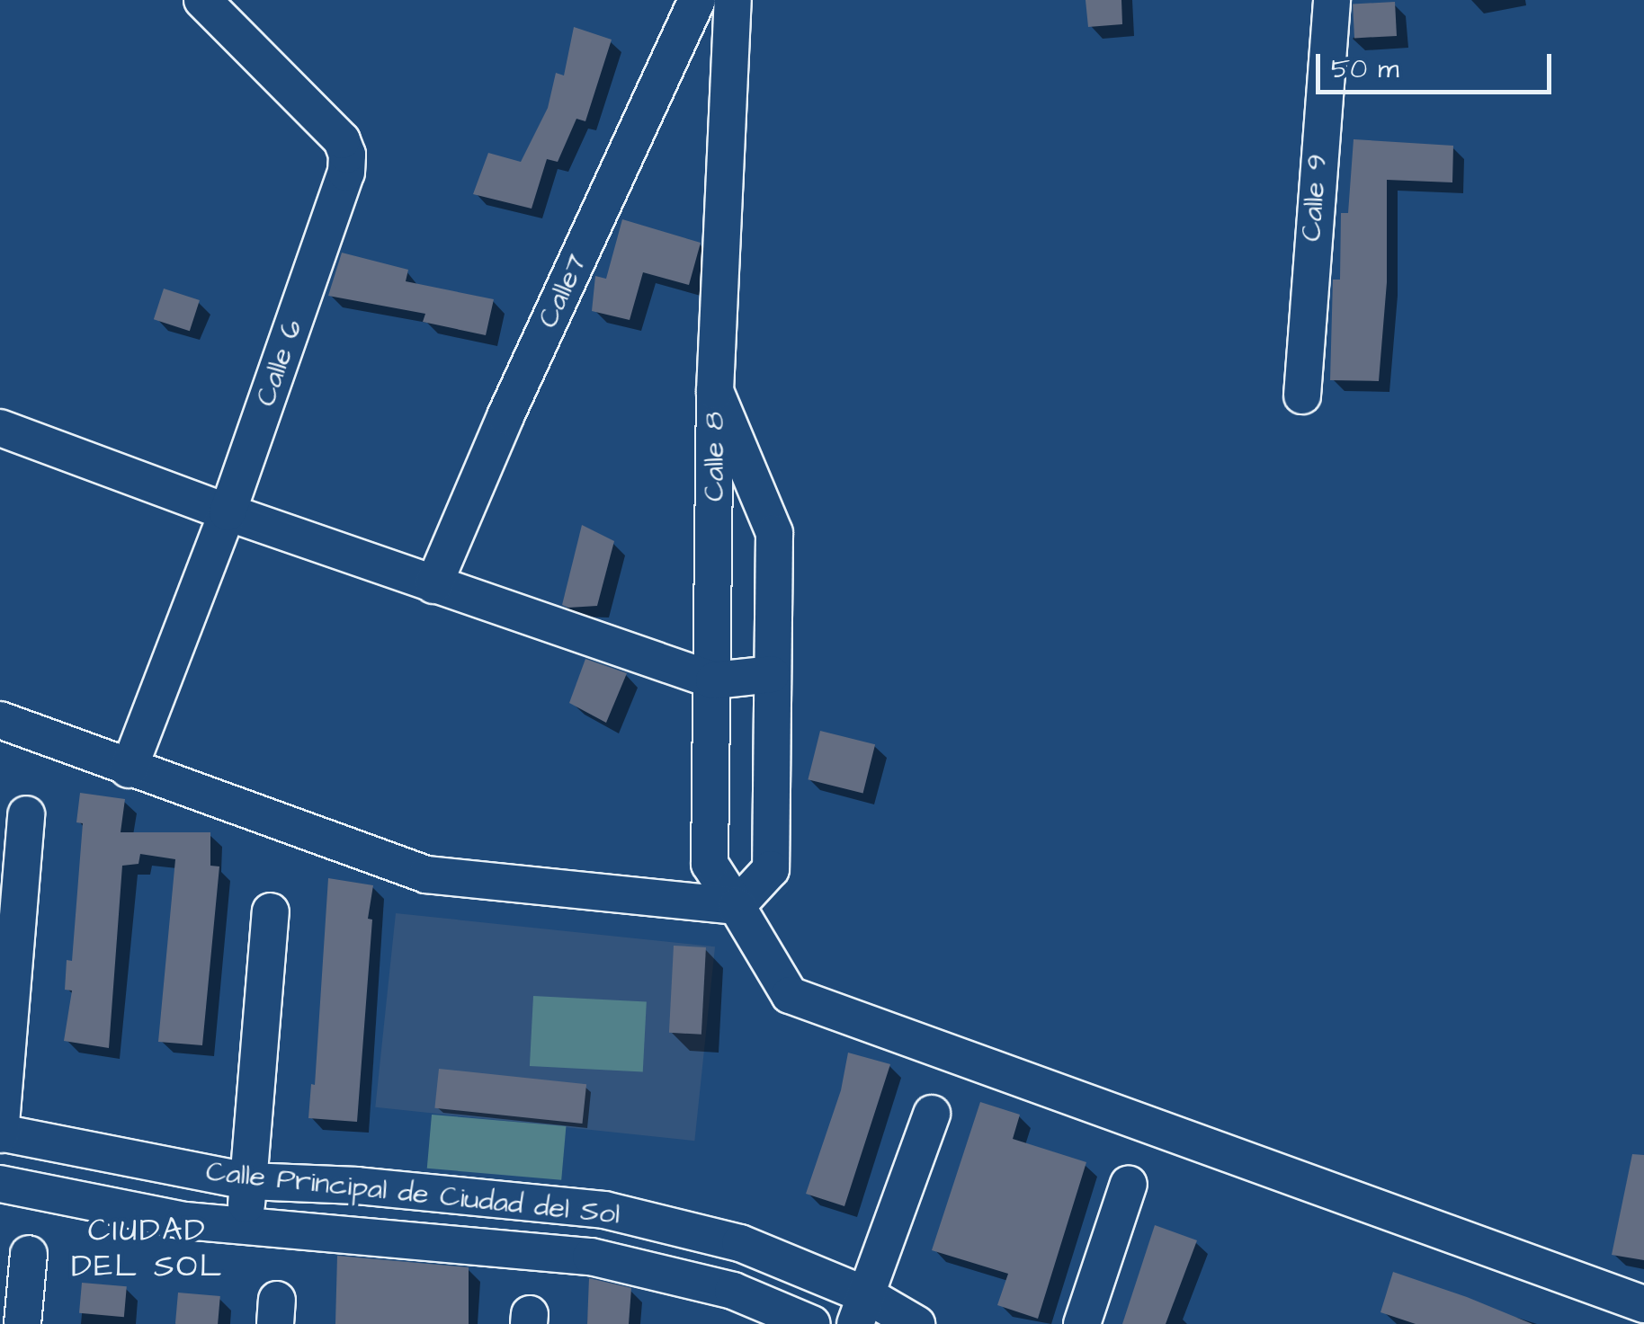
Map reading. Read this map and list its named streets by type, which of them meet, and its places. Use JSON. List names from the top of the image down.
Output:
{
  "streets": {
    "street": [
      "Calle 9",
      "Calle7",
      "Calle 6",
      "Calle 8",
      "Calle Principal de Ciudad del Sol"
    ]
  },
  "districts": ["CIUDAD DEL SOL"],
  "scale_bar": "50 m"
}
